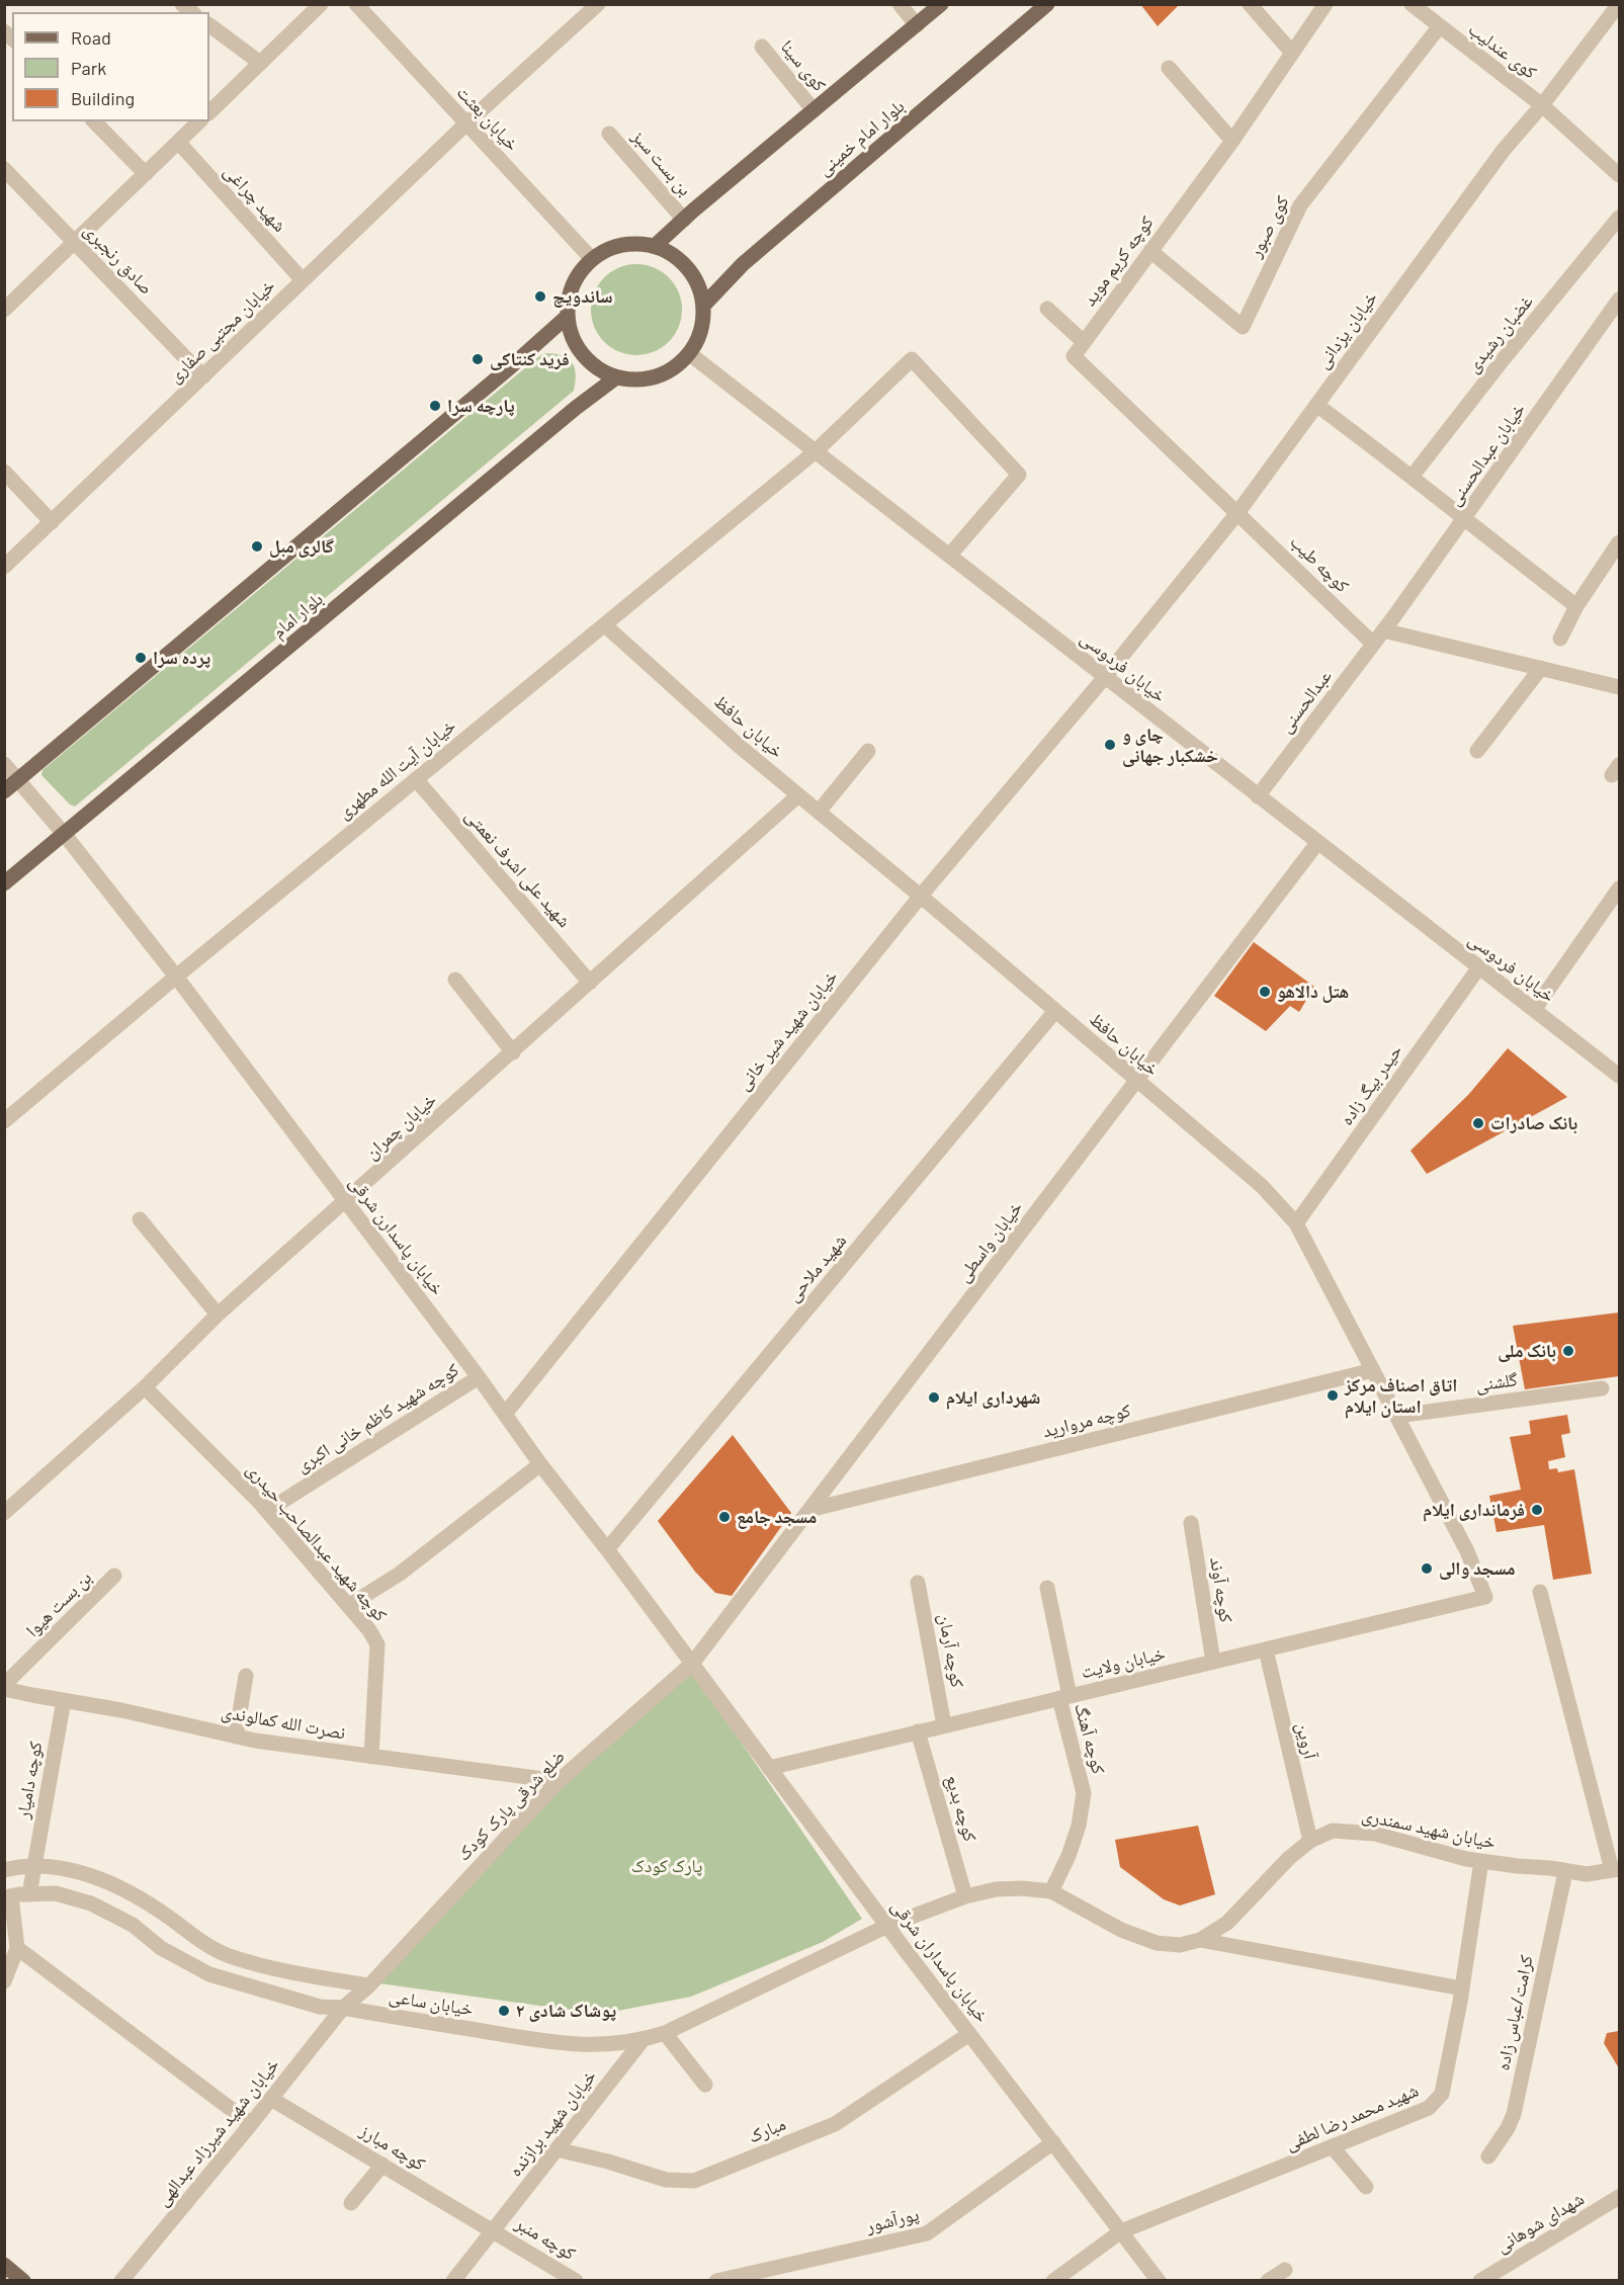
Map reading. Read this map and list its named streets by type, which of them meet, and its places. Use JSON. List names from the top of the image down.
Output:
{
  "streets": {
    "main road": ["بلوار امام خمینی", "بلوار امام"],
    "street": [
      "کوی عندلیب",
      "کوی سینا",
      "خیابان بعثت",
      "بن بست سبز",
      "شهید چراغی",
      "کوی صبور",
      "صادق رنجبری",
      "کوچه کریم موید",
      "خیابان یزدانی",
      "خیابان مجتبی صفاری",
      "غضبان رشیدی",
      "خیابان عبدالحسنی",
      "کوچه طیب",
      "خیابان فردوسی",
      "عبدالحسنی",
      "خیابان حافظ",
      "خیابان آیت الله مطهری",
      "شهید علی اشرف نعمتی",
      "خیابان شهید شیر خانی",
      "حیدر بیگ زاده",
      "خیابان چمران",
      "خیابان پاسدارن شرقی",
      "خیابان واسطی",
      "شهید ملاحی",
      "گلشنی",
      "کوچه شهید کاظم خانی اکبری",
      "کوچه مروارید",
      "کوچه شهید عبدالصاحب حیدری",
      "کوچه آوند",
      "بن بست هیوا",
      "کوچه آرمان",
      "خیابان ولایت",
      "نصرت الله کمالوندی",
      "کوچه آهنگ",
      "آروین",
      "کوچه دامیار",
      "ضلع شرقی پارک کودک",
      "کوچه بدیع",
      "خیابان شهید سمندری",
      "خیابان پاسداران شرقی",
      "خیابان ساعی",
      "کرامت/عباس زاده",
      "شهید محمد رضا لطفی",
      "خیابان شهید برازنده",
      "مبارک",
      "خیابان شهید شیرزاد عبدالهی",
      "کوچه مبارز",
      "پورآشور",
      "شهدای شوهانی",
      "کوچه منبر"
    ]
  },
  "crossings": [
    ["کوی عندلیب", "کوی صبور"],
    ["کوی عندلیب", "خیابان یزدانی"],
    ["خیابان بعثت", "بلوار امام خمینی"],
    ["خیابان بعثت", "خیابان مجتبی صفاری"],
    ["خیابان بعثت", "بلوار امام"],
    ["خیابان بعثت", "خیابان فردوسی"],
    ["بلوار امام خمینی", "بلوار امام"],
    ["بلوار امام خمینی", "خیابان فردوسی"],
    ["شهید چراغی", "خیابان مجتبی صفاری"],
    ["کوی صبور", "کوچه کریم موید"],
    ["صادق رنجبری", "خیابان مجتبی صفاری"],
    ["خیابان یزدانی", "کوچه طیب"],
    ["خیابان یزدانی", "خیابان فردوسی"],
    ["خیابان یزدانی", "خیابان شهید شیر خانی"],
    ["خیابان عبدالحسنی", "عبدالحسنی"],
    ["کوچه طیب", "عبدالحسنی"],
    ["بلوار امام", "خیابان فردوسی"],
    ["بلوار امام", "خیابان پاسدارن شرقی"],
    ["خیابان فردوسی", "عبدالحسنی"],
    ["خیابان فردوسی", "خیابان آیت الله مطهری"],
    ["خیابان فردوسی", "خیابان شهید شیر خانی"],
    ["خیابان فردوسی", "حیدر بیگ زاده"],
    ["خیابان فردوسی", "خیابان واسطی"],
    ["خیابان حافظ", "خیابان آیت الله مطهری"],
    ["خیابان حافظ", "خیابان شهید شیر خانی"],
    ["خیابان حافظ", "حیدر بیگ زاده"],
    ["خیابان حافظ", "خیابان چمران"],
    ["خیابان حافظ", "خیابان واسطی"],
    ["خیابان حافظ", "شهید ملاحی"],
    ["خیابان حافظ", "گلشنی"],
    ["خیابان حافظ", "کوچه مروارید"],
    ["خیابان حافظ", "خیابان ولایت"],
    ["خیابان آیت الله مطهری", "شهید علی اشرف نعمتی"],
    ["خیابان آیت الله مطهری", "خیابان پاسدارن شرقی"],
    ["شهید علی اشرف نعمتی", "خیابان چمران"],
    ["خیابان شهید شیر خانی", "خیابان پاسدارن شرقی"],
    ["خیابان چمران", "خیابان پاسدارن شرقی"],
    ["خیابان چمران", "کوچه شهید عبدالصاحب حیدری"],
    ["خیابان پاسدارن شرقی", "خیابان واسطی"],
    ["خیابان پاسدارن شرقی", "شهید ملاحی"],
    ["خیابان پاسدارن شرقی", "کوچه شهید کاظم خانی اکبری"],
    ["خیابان پاسدارن شرقی", "ضلع شرقی پارک کودک"],
    ["خیابان پاسدارن شرقی", "خیابان پاسداران شرقی"],
    ["خیابان واسطی", "کوچه مروارید"],
    ["خیابان واسطی", "ضلع شرقی پارک کودک"],
    ["خیابان واسطی", "خیابان پاسداران شرقی"],
    ["کوچه شهید کاظم خانی اکبری", "کوچه شهید عبدالصاحب حیدری"],
    ["کوچه شهید عبدالصاحب حیدری", "نصرت الله کمالوندی"],
    ["کوچه آوند", "خیابان ولایت"],
    ["بن بست هیوا", "نصرت الله کمالوندی"],
    ["کوچه آرمان", "خیابان ولایت"],
    ["خیابان ولایت", "کوچه آهنگ"],
    ["خیابان ولایت", "آروین"],
    ["خیابان ولایت", "کوچه بدیع"],
    ["خیابان ولایت", "خیابان پاسداران شرقی"],
    ["نصرت الله کمالوندی", "کوچه دامیار"],
    ["نصرت الله کمالوندی", "ضلع شرقی پارک کودک"],
    ["کوچه آهنگ", "خیابان شهید سمندری"],
    ["آروین", "خیابان شهید سمندری"],
    ["کوچه دامیار", "خیابان ساعی"],
    ["ضلع شرقی پارک کودک", "خیابان پاسداران شرقی"],
    ["ضلع شرقی پارک کودک", "خیابان ساعی"],
    ["ضلع شرقی پارک کودک", "خیابان شهید شیرزاد عبدالهی"],
    ["کوچه بدیع", "خیابان شهید سمندری"],
    ["خیابان شهید سمندری", "خیابان پاسداران شرقی"],
    ["خیابان شهید سمندری", "خیابان ساعی"],
    ["خیابان شهید سمندری", "کرامت/عباس زاده"],
    ["خیابان شهید سمندری", "شهید محمد رضا لطفی"],
    ["خیابان پاسداران شرقی", "خیابان ساعی"],
    ["خیابان پاسداران شرقی", "شهید محمد رضا لطفی"],
    ["خیابان پاسداران شرقی", "مبارک"],
    ["خیابان پاسداران شرقی", "پورآشور"],
    ["خیابان ساعی", "خیابان شهید برازنده"],
    ["خیابان ساعی", "خیابان شهید شیرزاد عبدالهی"],
    ["خیابان شهید برازنده", "مبارک"],
    ["خیابان شهید برازنده", "کوچه مبارز"],
    ["خیابان شهید برازنده", "کوچه منبر"],
    ["خیابان شهید شیرزاد عبدالهی", "کوچه مبارز"],
    ["کوچه مبارز", "کوچه منبر"]
  ],
  "parks": ["پارک کودک"],
  "places": [
    "ساندویچ",
    "فرید کنتاکی",
    "پارچه سرا",
    "گالری مبل",
    "پرده سرا",
    "چای و خشکبار جهانی",
    "هتل دالاهو",
    "بانک صادرات",
    "بانک ملی",
    "اتاق اصناف مرکز استان ایلام",
    "شهرداری ایلام",
    "فرمانداری ایلام",
    "مسجد جامع",
    "مسجد والی",
    "پوشاک شادی ۲"
  ],
  "legend": ["Road", "Park", "Building"]
}
